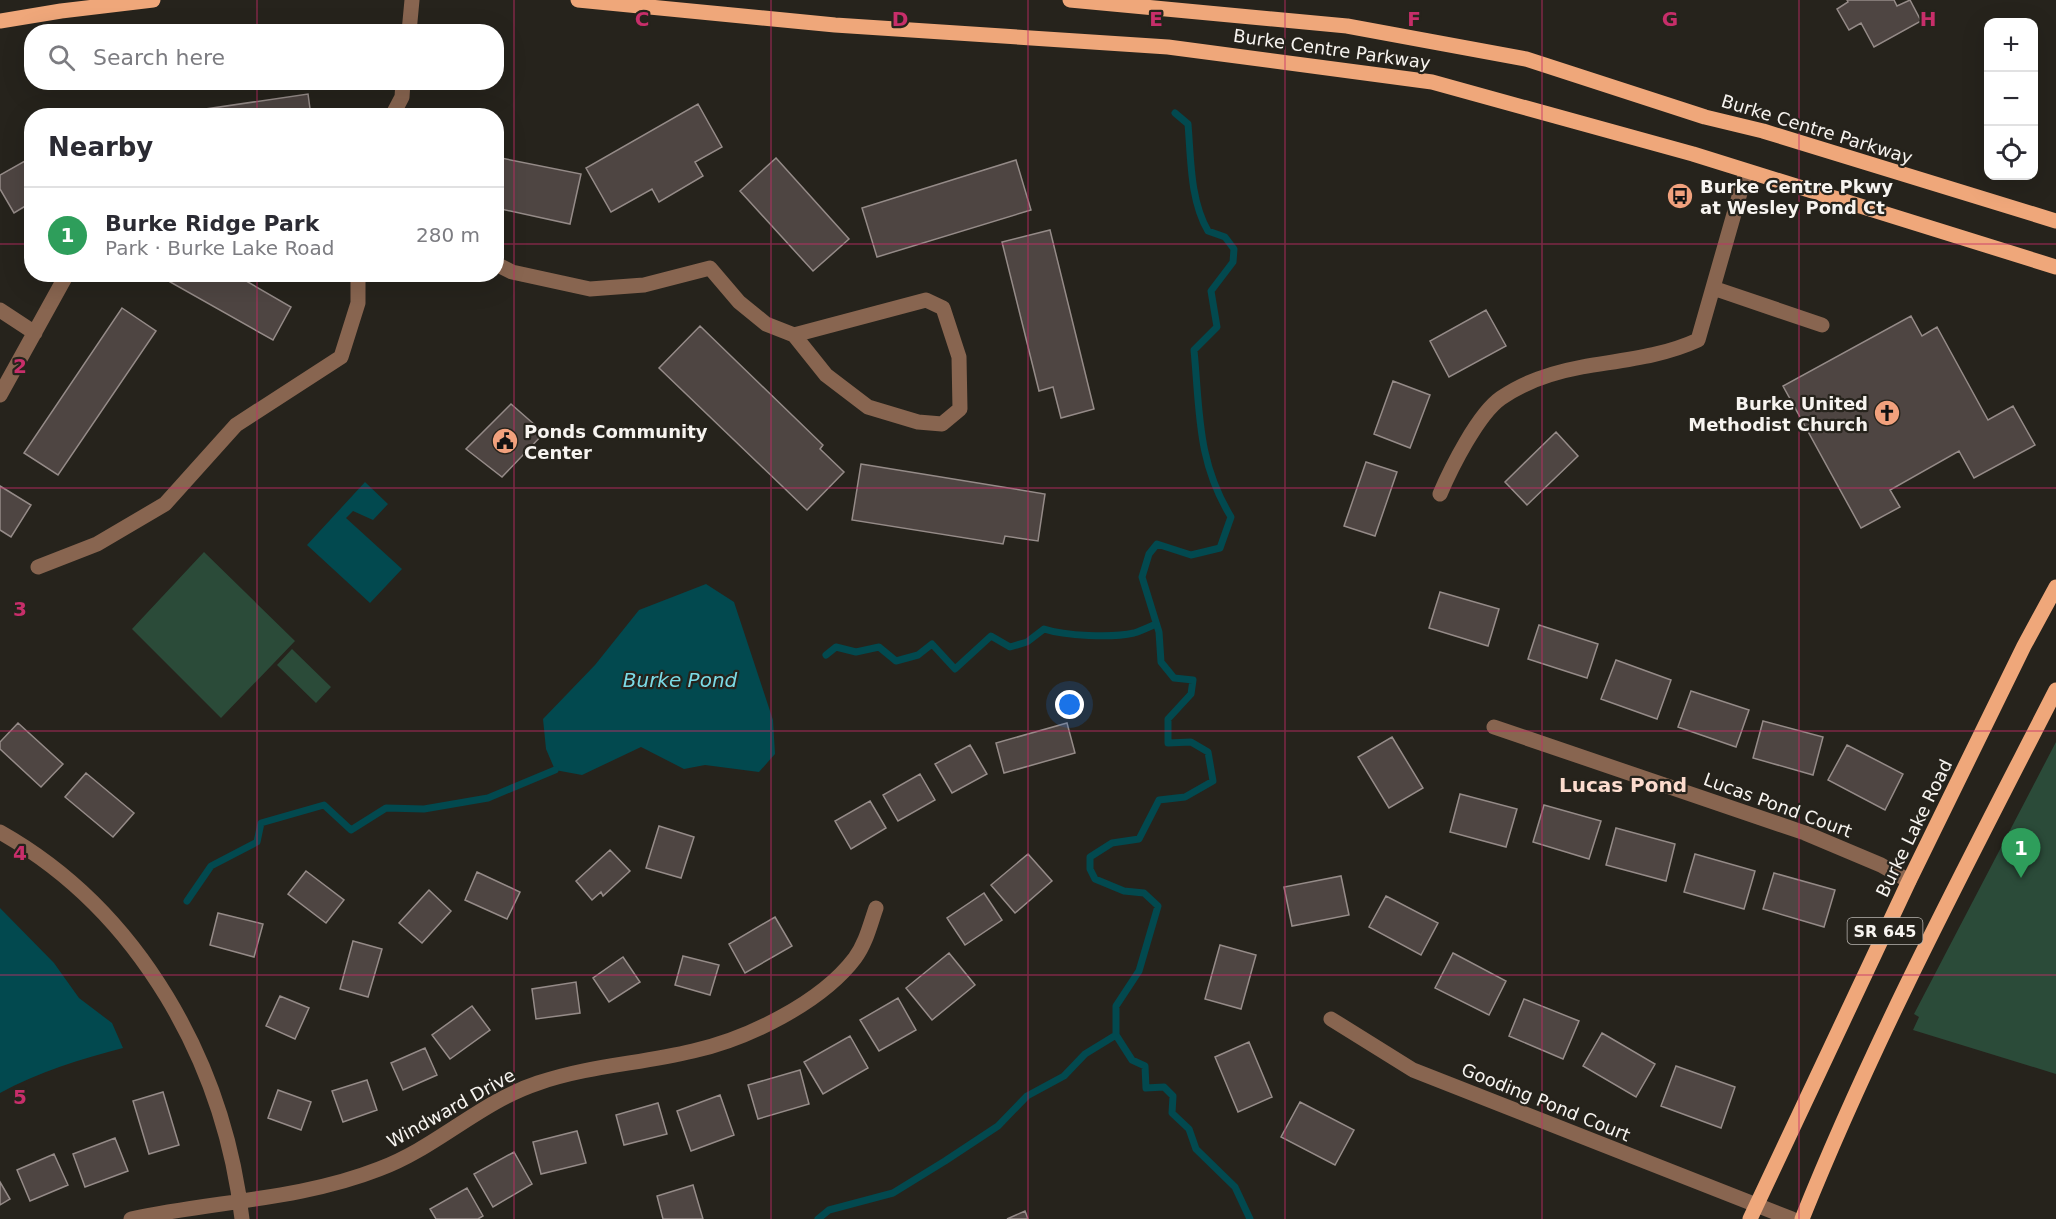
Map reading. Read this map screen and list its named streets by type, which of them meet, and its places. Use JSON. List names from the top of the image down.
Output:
{
  "streets": {
    "main road": ["Burke Centre Parkway", "Burke Lake Road", "SR 645"],
    "street": ["Lucas Pond Court", "Gooding Pond Court", "Windward Drive"]
  },
  "crossings": [
    ["Lucas Pond Court", "Burke Lake Road"],
    ["Burke Lake Road", "Gooding Pond Court"]
  ],
  "districts": ["Lucas Pond"],
  "water": ["Burke Pond"],
  "places": {
    "bus stop": ["Burke Centre Pkwy at Wesley Pond Ct"],
    "church": ["Burke United Methodist Church"],
    "public building": ["Ponds Community Center"]
  },
  "page": {
    "map_buttons": ["+", "−"],
    "search": "Search here",
    "heading": "Nearby",
    "list": [
      {
        "mark": "1",
        "name": "Burke Ridge Park",
        "note": "Park · Burke Lake Road",
        "value": "280 m"
      }
    ],
    "pins": "1"
  },
  "grid": {
    "columns": [
      "C",
      "D",
      "E",
      "F",
      "G",
      "H"
    ],
    "rows": [
      "2",
      "3",
      "4",
      "5"
    ]
  }
}
